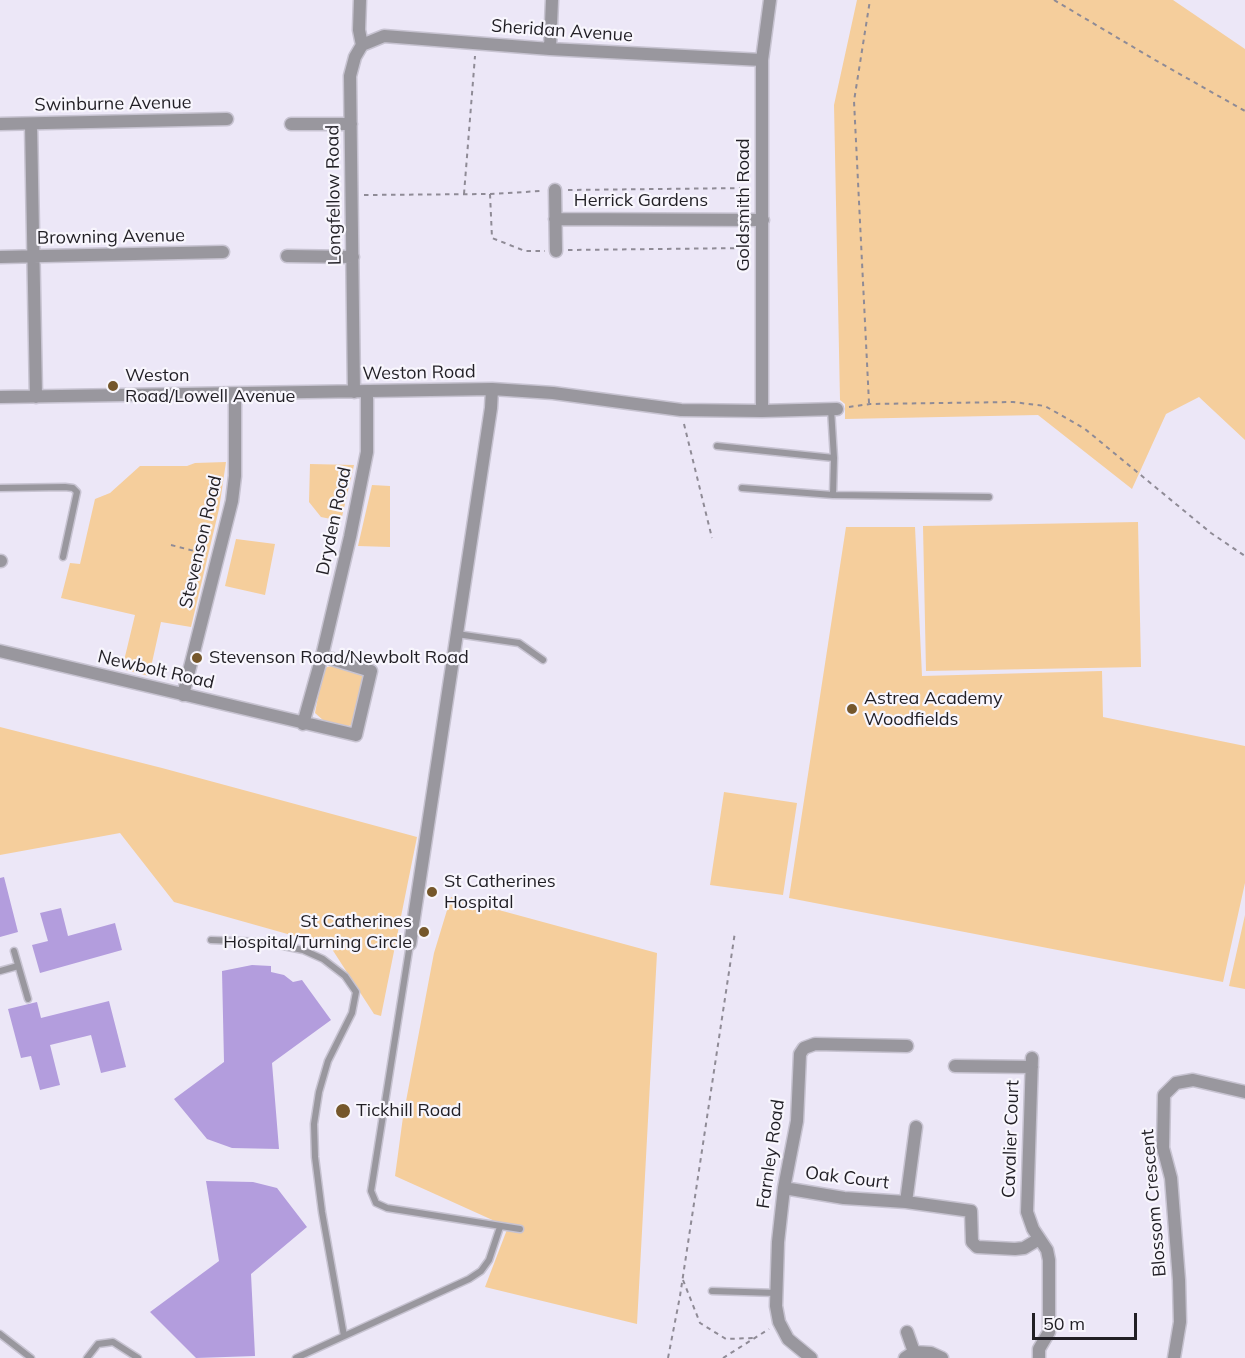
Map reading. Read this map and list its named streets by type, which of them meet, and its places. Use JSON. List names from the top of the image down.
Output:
{
  "streets": {
    "street": [
      "Sheridan Avenue",
      "Swinburne Avenue",
      "Longfellow Road",
      "Herrick Gardens",
      "Goldsmith Road",
      "Browning Avenue",
      "Weston Road",
      "Dryden Road",
      "Stevenson Road",
      "Newbolt Road",
      "Cavalier Court",
      "Farnley Road",
      "Oak Court",
      "Blossom Crescent"
    ]
  },
  "crossings": [
    ["Sheridan Avenue", "Longfellow Road"],
    ["Sheridan Avenue", "Goldsmith Road"],
    ["Longfellow Road", "Weston Road"],
    ["Longfellow Road", "Dryden Road"],
    ["Herrick Gardens", "Goldsmith Road"],
    ["Goldsmith Road", "Weston Road"],
    ["Weston Road", "Dryden Road"],
    ["Weston Road", "Stevenson Road"],
    ["Dryden Road", "Newbolt Road"],
    ["Stevenson Road", "Newbolt Road"],
    ["Cavalier Court", "Oak Court"],
    ["Farnley Road", "Oak Court"]
  ],
  "places": [
    "Weston Road/Lowell Avenue",
    "Stevenson Road/Newbolt Road",
    "Astrea Academy Woodfields",
    "St Catherines Hospital",
    "St Catherines Hospital/Turning Circle",
    "Tickhill Road"
  ],
  "scale_bar": "50 m"
}
